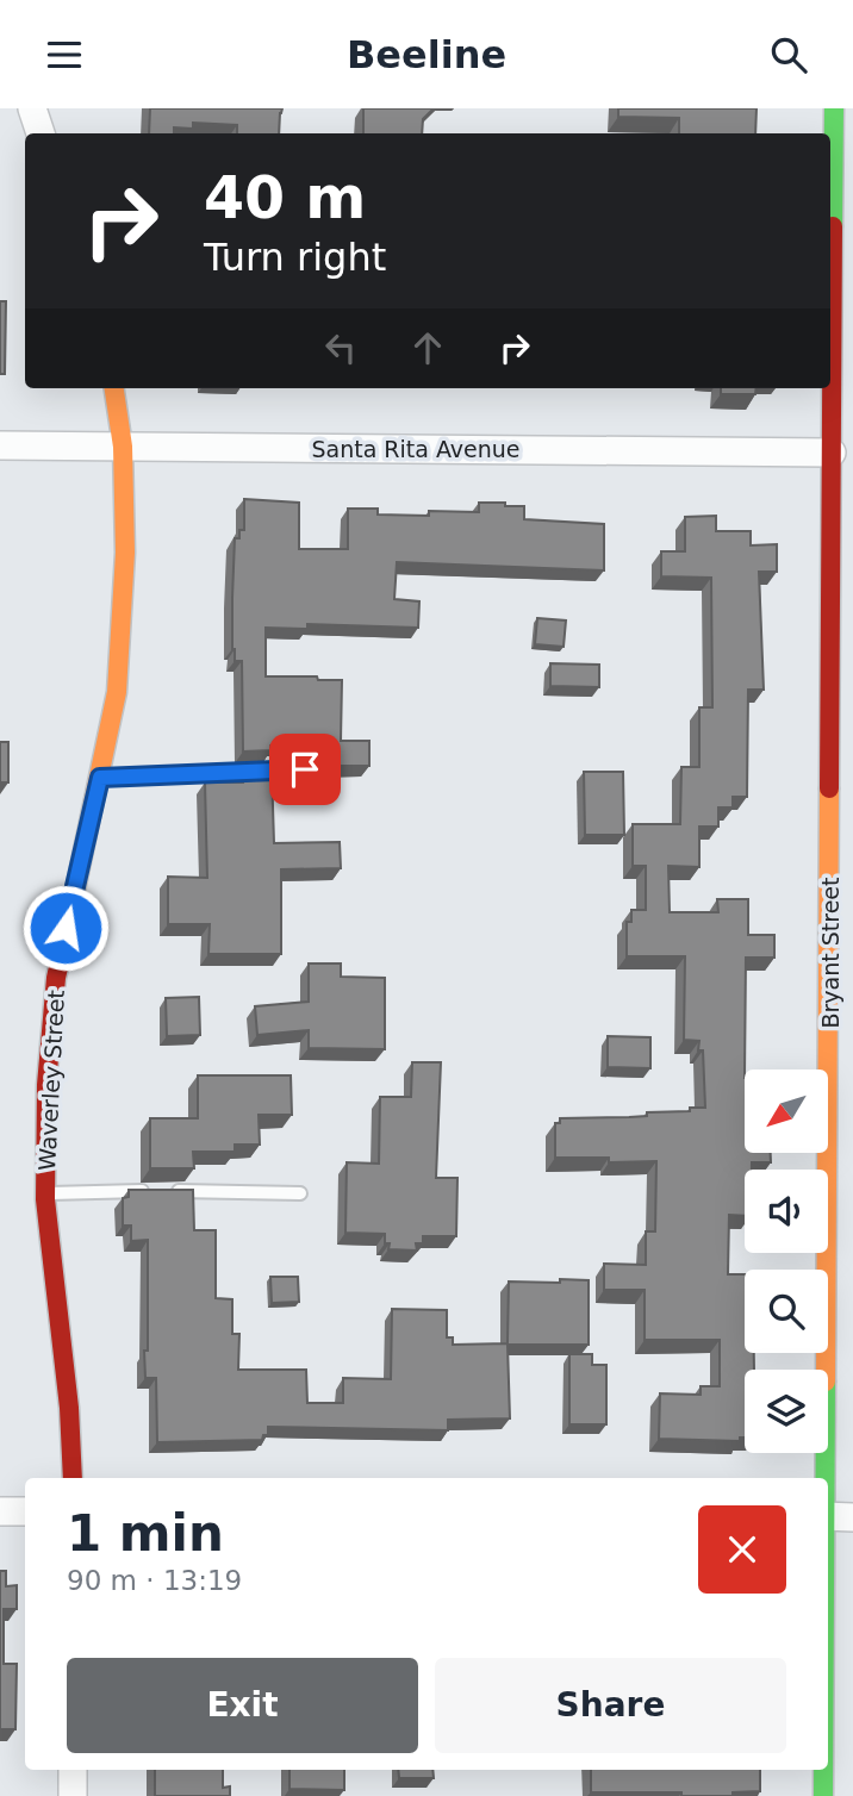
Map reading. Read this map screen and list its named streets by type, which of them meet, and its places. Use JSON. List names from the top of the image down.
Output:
{
  "streets": {
    "street": ["Santa Rita Avenue", "Bryant Street", "Waverley Street"]
  },
  "crossings": [
    ["Santa Rita Avenue", "Bryant Street"],
    ["Santa Rita Avenue", "Waverley Street"]
  ],
  "north": "bottom left",
  "page": {
    "header": "Beeline",
    "turn": ["40 m", "Turn right"],
    "heading": ["1 min", "90 m · 13:19"],
    "buttons": ["Exit", "Share"]
  }
}
